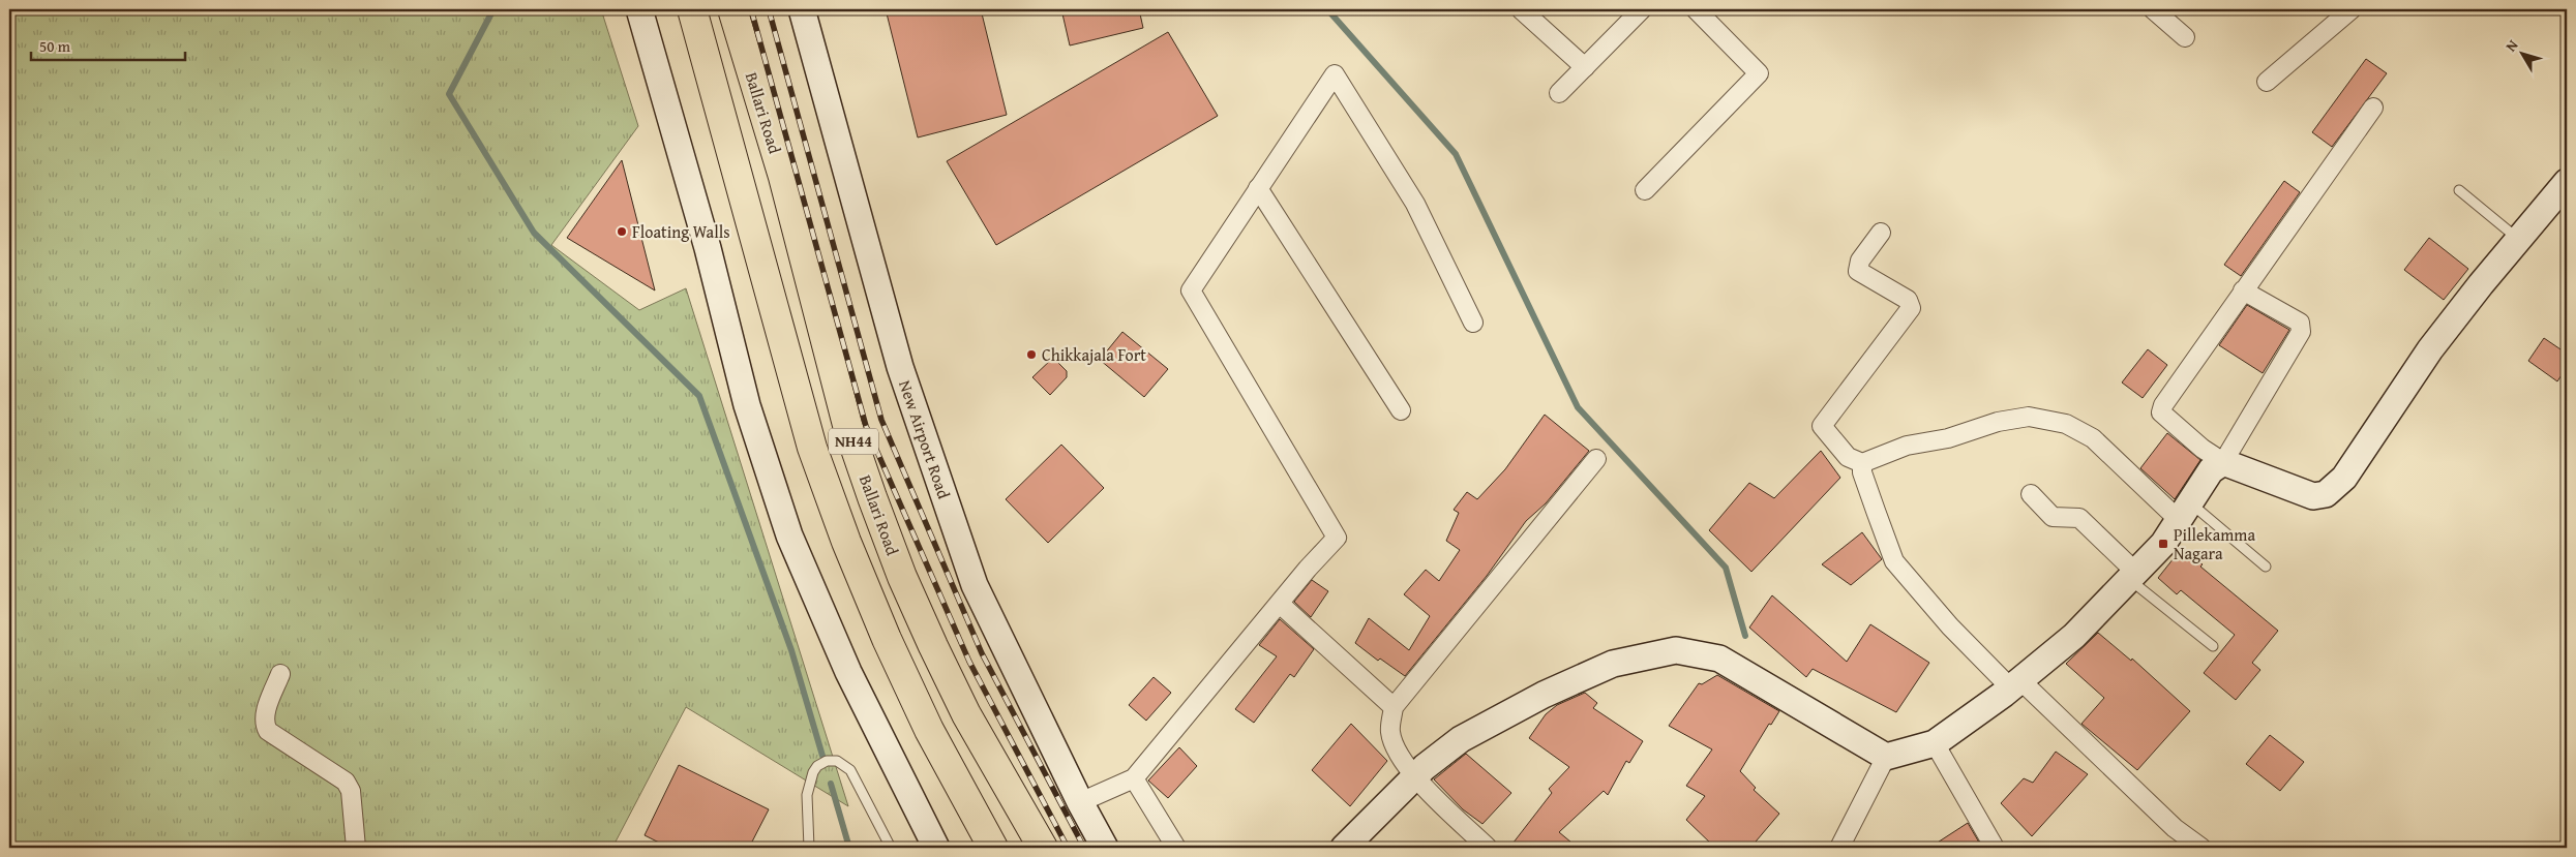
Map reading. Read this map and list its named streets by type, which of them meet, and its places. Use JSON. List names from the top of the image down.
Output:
{
  "streets": {
    "highway": ["Ballari Road", "NH44"],
    "street": ["New Airport Road"]
  },
  "places": {
    "other": ["Floating Walls", "Chikkajala Fort"],
    "transit": ["Pillekamma Nagara"]
  },
  "scale_bar": "50 m",
  "north": "top left"
}
